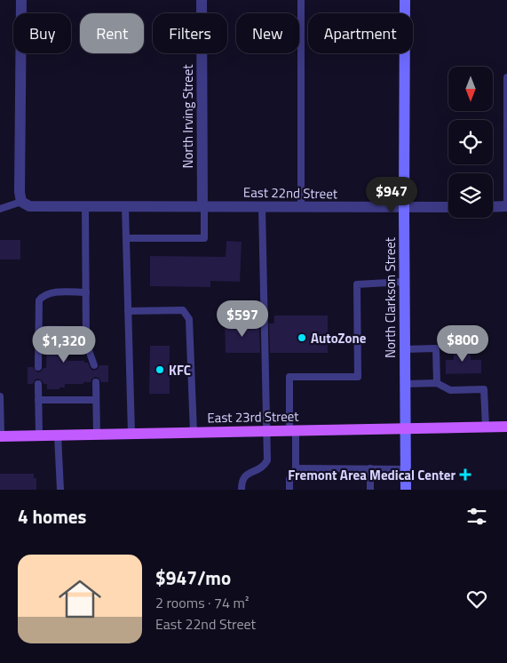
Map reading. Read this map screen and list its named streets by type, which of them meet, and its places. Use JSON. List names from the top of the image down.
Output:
{
  "streets": {
    "main road": ["East 23rd Street"],
    "street": ["North Irving Street", "East 22nd Street", "North Clarkson Street"]
  },
  "crossings": [
    ["North Irving Street", "East 22nd Street"],
    ["East 22nd Street", "North Clarkson Street"],
    ["North Clarkson Street", "East 23rd Street"]
  ],
  "places": {
    "other": ["AutoZone", "KFC"],
    "health": ["Fremont Area Medical Center"]
  },
  "north": "bottom",
  "page": {
    "chip": [
      "Buy",
      "Rent",
      "Filters",
      "New",
      "Apartment"
    ],
    "price": [
      "$947",
      "$597",
      "$800",
      "$1,320"
    ],
    "heading": "4 homes",
    "list": [
      {
        "name": "$947/mo",
        "note": "2 rooms · 74 m² · East 22nd Street"
      }
    ]
  }
}
